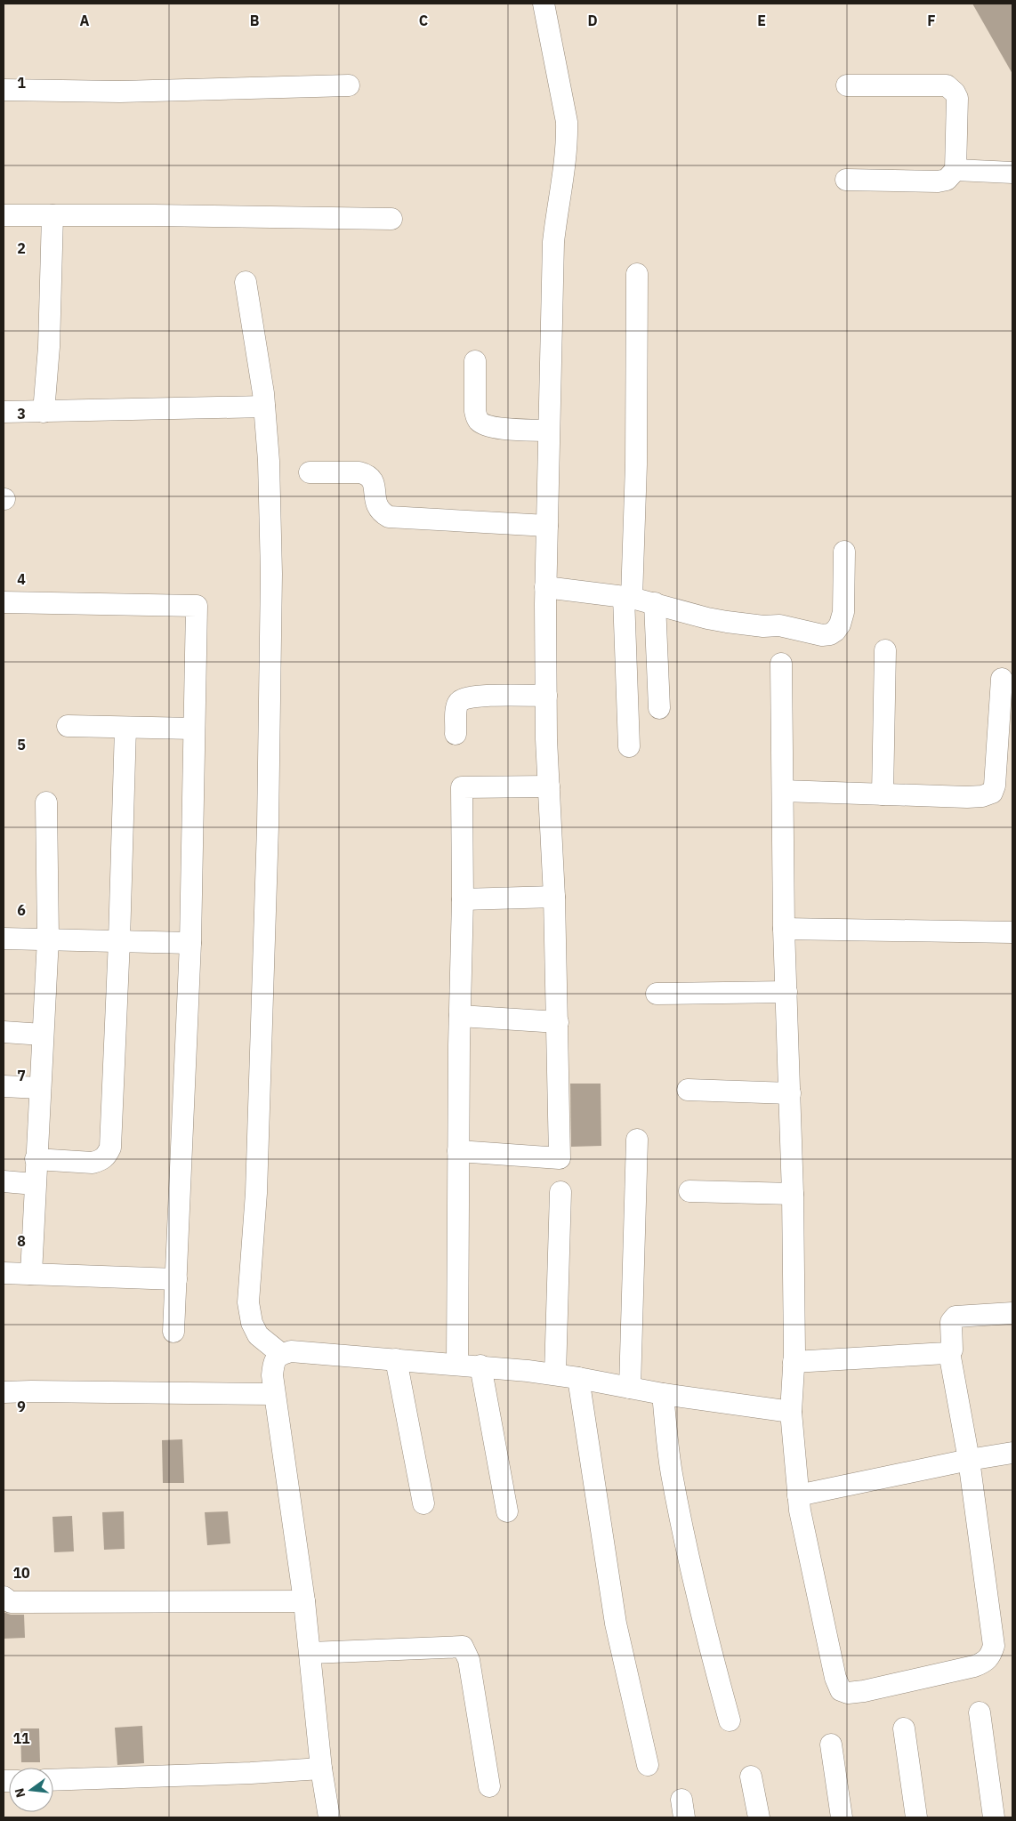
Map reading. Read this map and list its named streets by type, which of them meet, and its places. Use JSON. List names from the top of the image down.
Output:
{
  "north": "left",
  "grid": {
    "columns": [
      "A",
      "B",
      "C",
      "D",
      "E",
      "F"
    ],
    "rows": [
      "1",
      "2",
      "3",
      "4",
      "5",
      "6",
      "7",
      "8",
      "9",
      "10",
      "11"
    ]
  }
}
